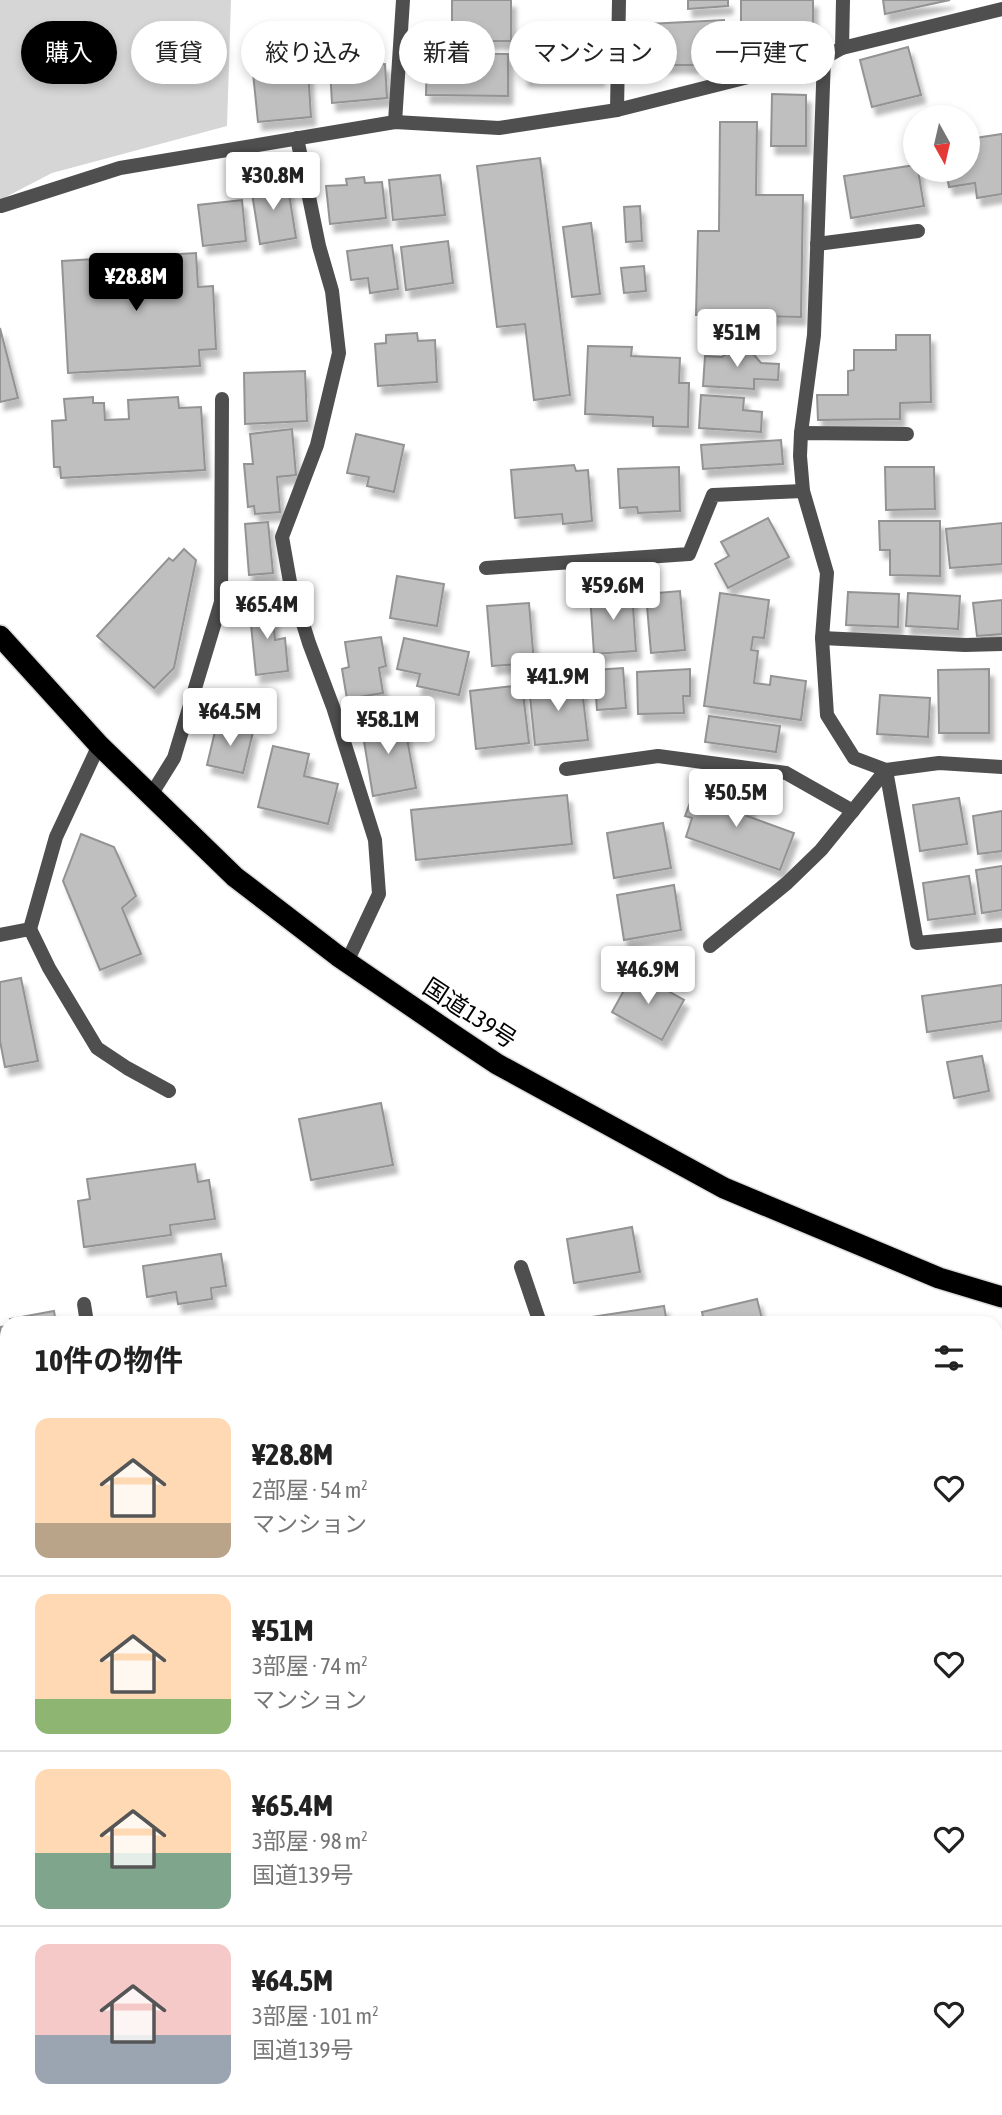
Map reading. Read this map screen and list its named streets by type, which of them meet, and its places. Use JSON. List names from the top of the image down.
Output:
{
  "streets": {
    "highway": ["国道139号"]
  },
  "north": "bottom",
  "page": {
    "chip": [
      "購入",
      "賃貸",
      "絞り込み",
      "新着",
      "マンション",
      "一戸建て"
    ],
    "price": [
      "¥30.8M",
      "¥28.8M",
      "¥51M",
      "¥59.6M",
      "¥65.4M",
      "¥41.9M",
      "¥64.5M",
      "¥58.1M",
      "¥50.5M",
      "¥46.9M"
    ],
    "heading": "10件の物件",
    "list": [
      {
        "name": "¥28.8M",
        "note": "2部屋 · 54 m² · マンション"
      },
      {
        "name": "¥51M",
        "note": "3部屋 · 74 m² · マンション"
      },
      {
        "name": "¥65.4M",
        "note": "3部屋 · 98 m² · 国道139号"
      },
      {
        "name": "¥64.5M",
        "note": "3部屋 · 101 m² · 国道139号"
      }
    ]
  }
}
